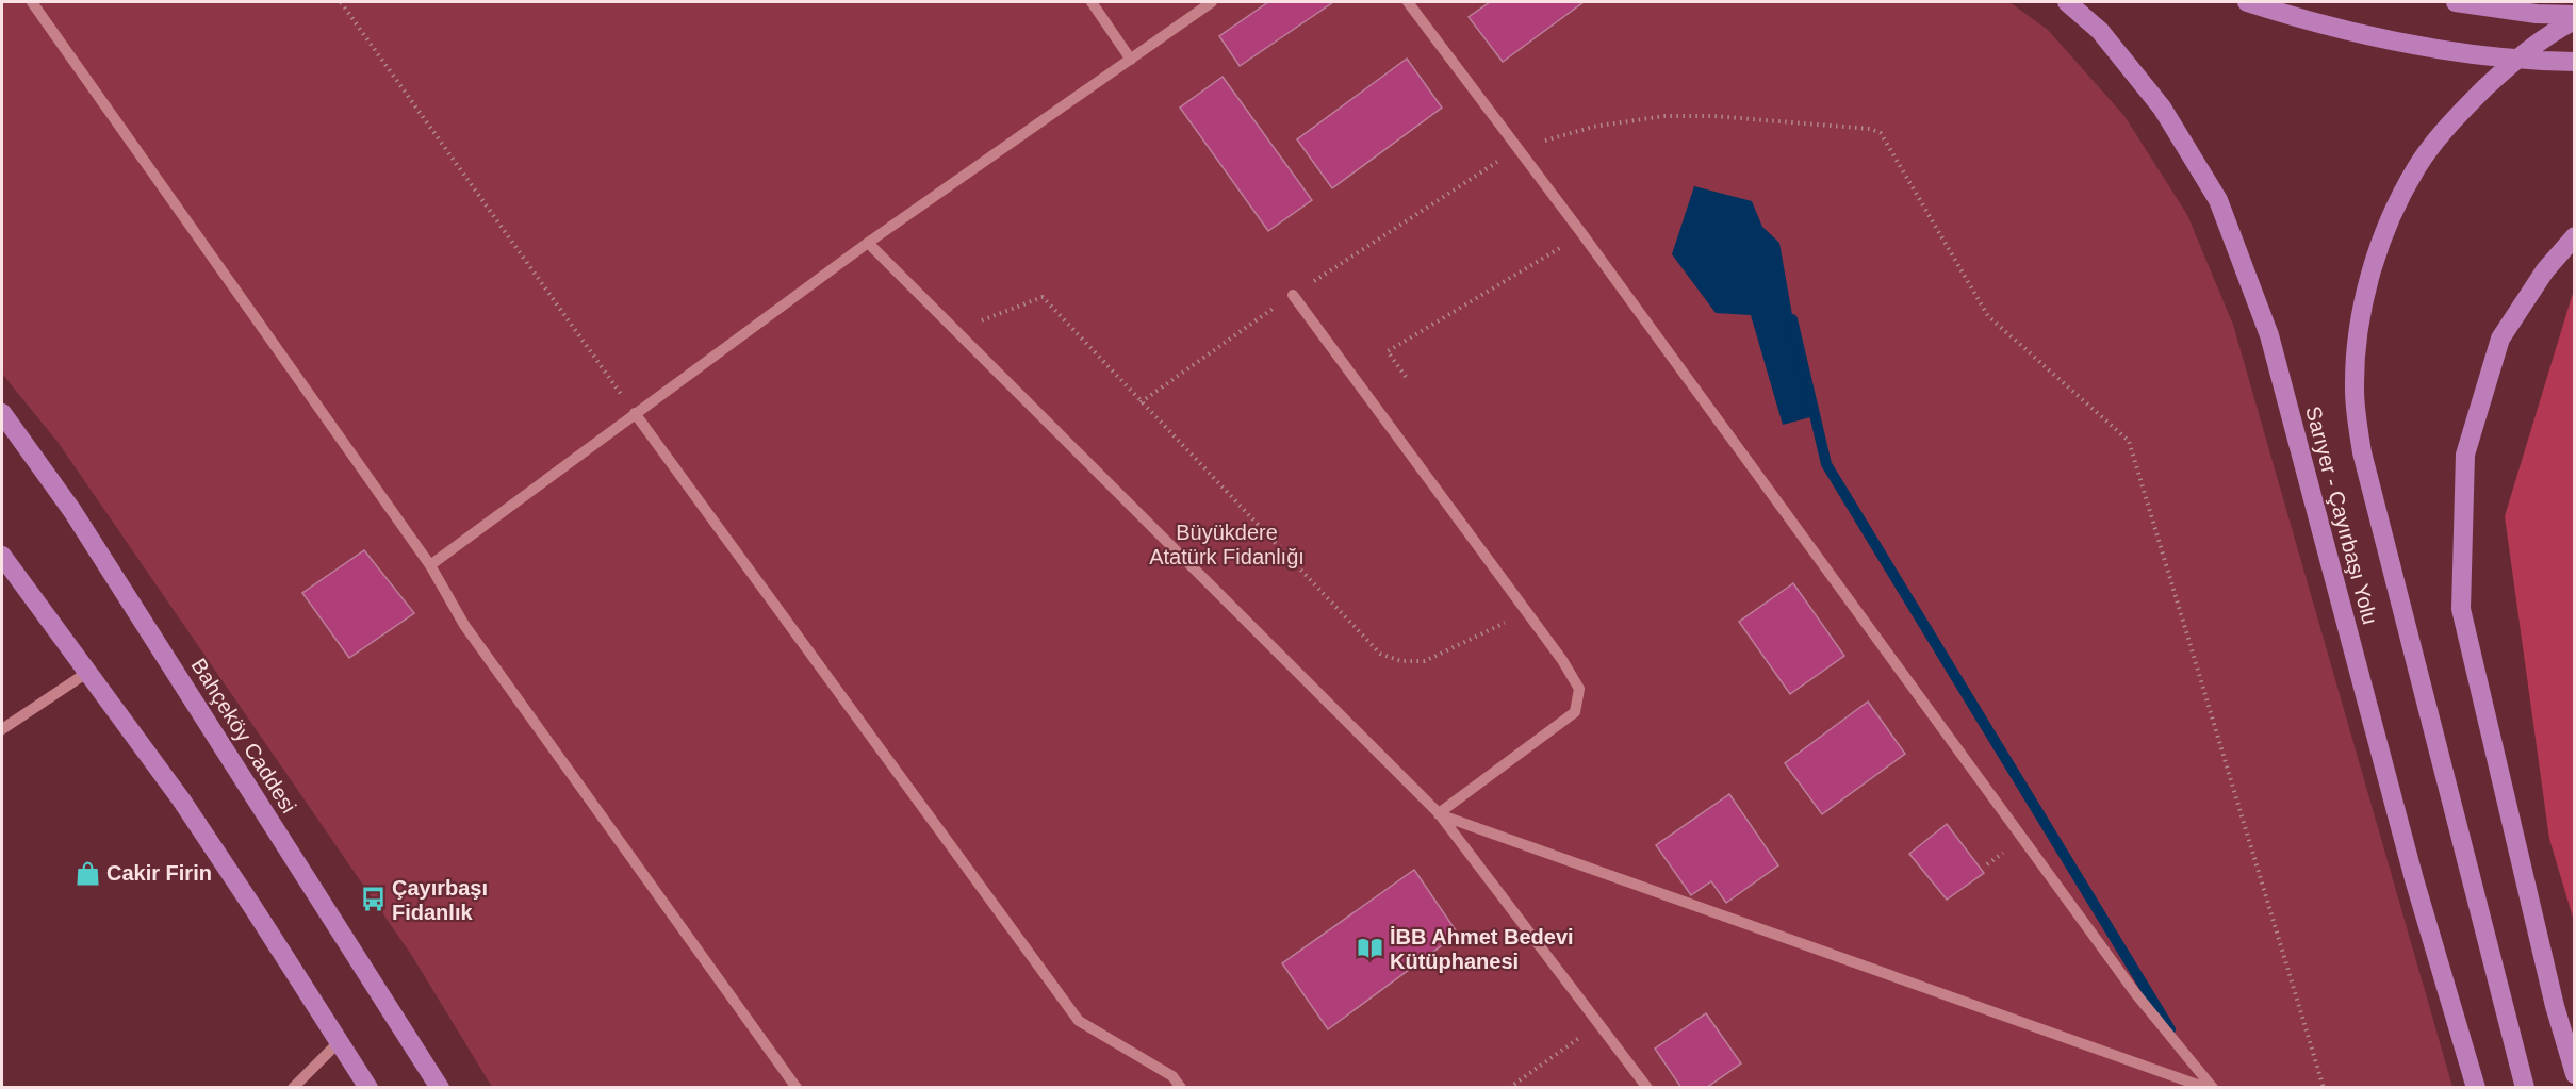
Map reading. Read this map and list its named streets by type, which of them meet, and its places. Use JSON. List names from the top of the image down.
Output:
{
  "streets": {
    "main road": ["Sarıyer - Çayırbaşı Yolu", "Bahçeköy Caddesi"]
  },
  "parks": ["Büyükdere Atatürk Fidanlığı"],
  "places": {
    "shop": ["Cakir Firin"],
    "bus stop": ["Çayırbaşı Fidanlık"],
    "library": ["İBB Ahmet Bedevi Kütüphanesi"]
  }
}
